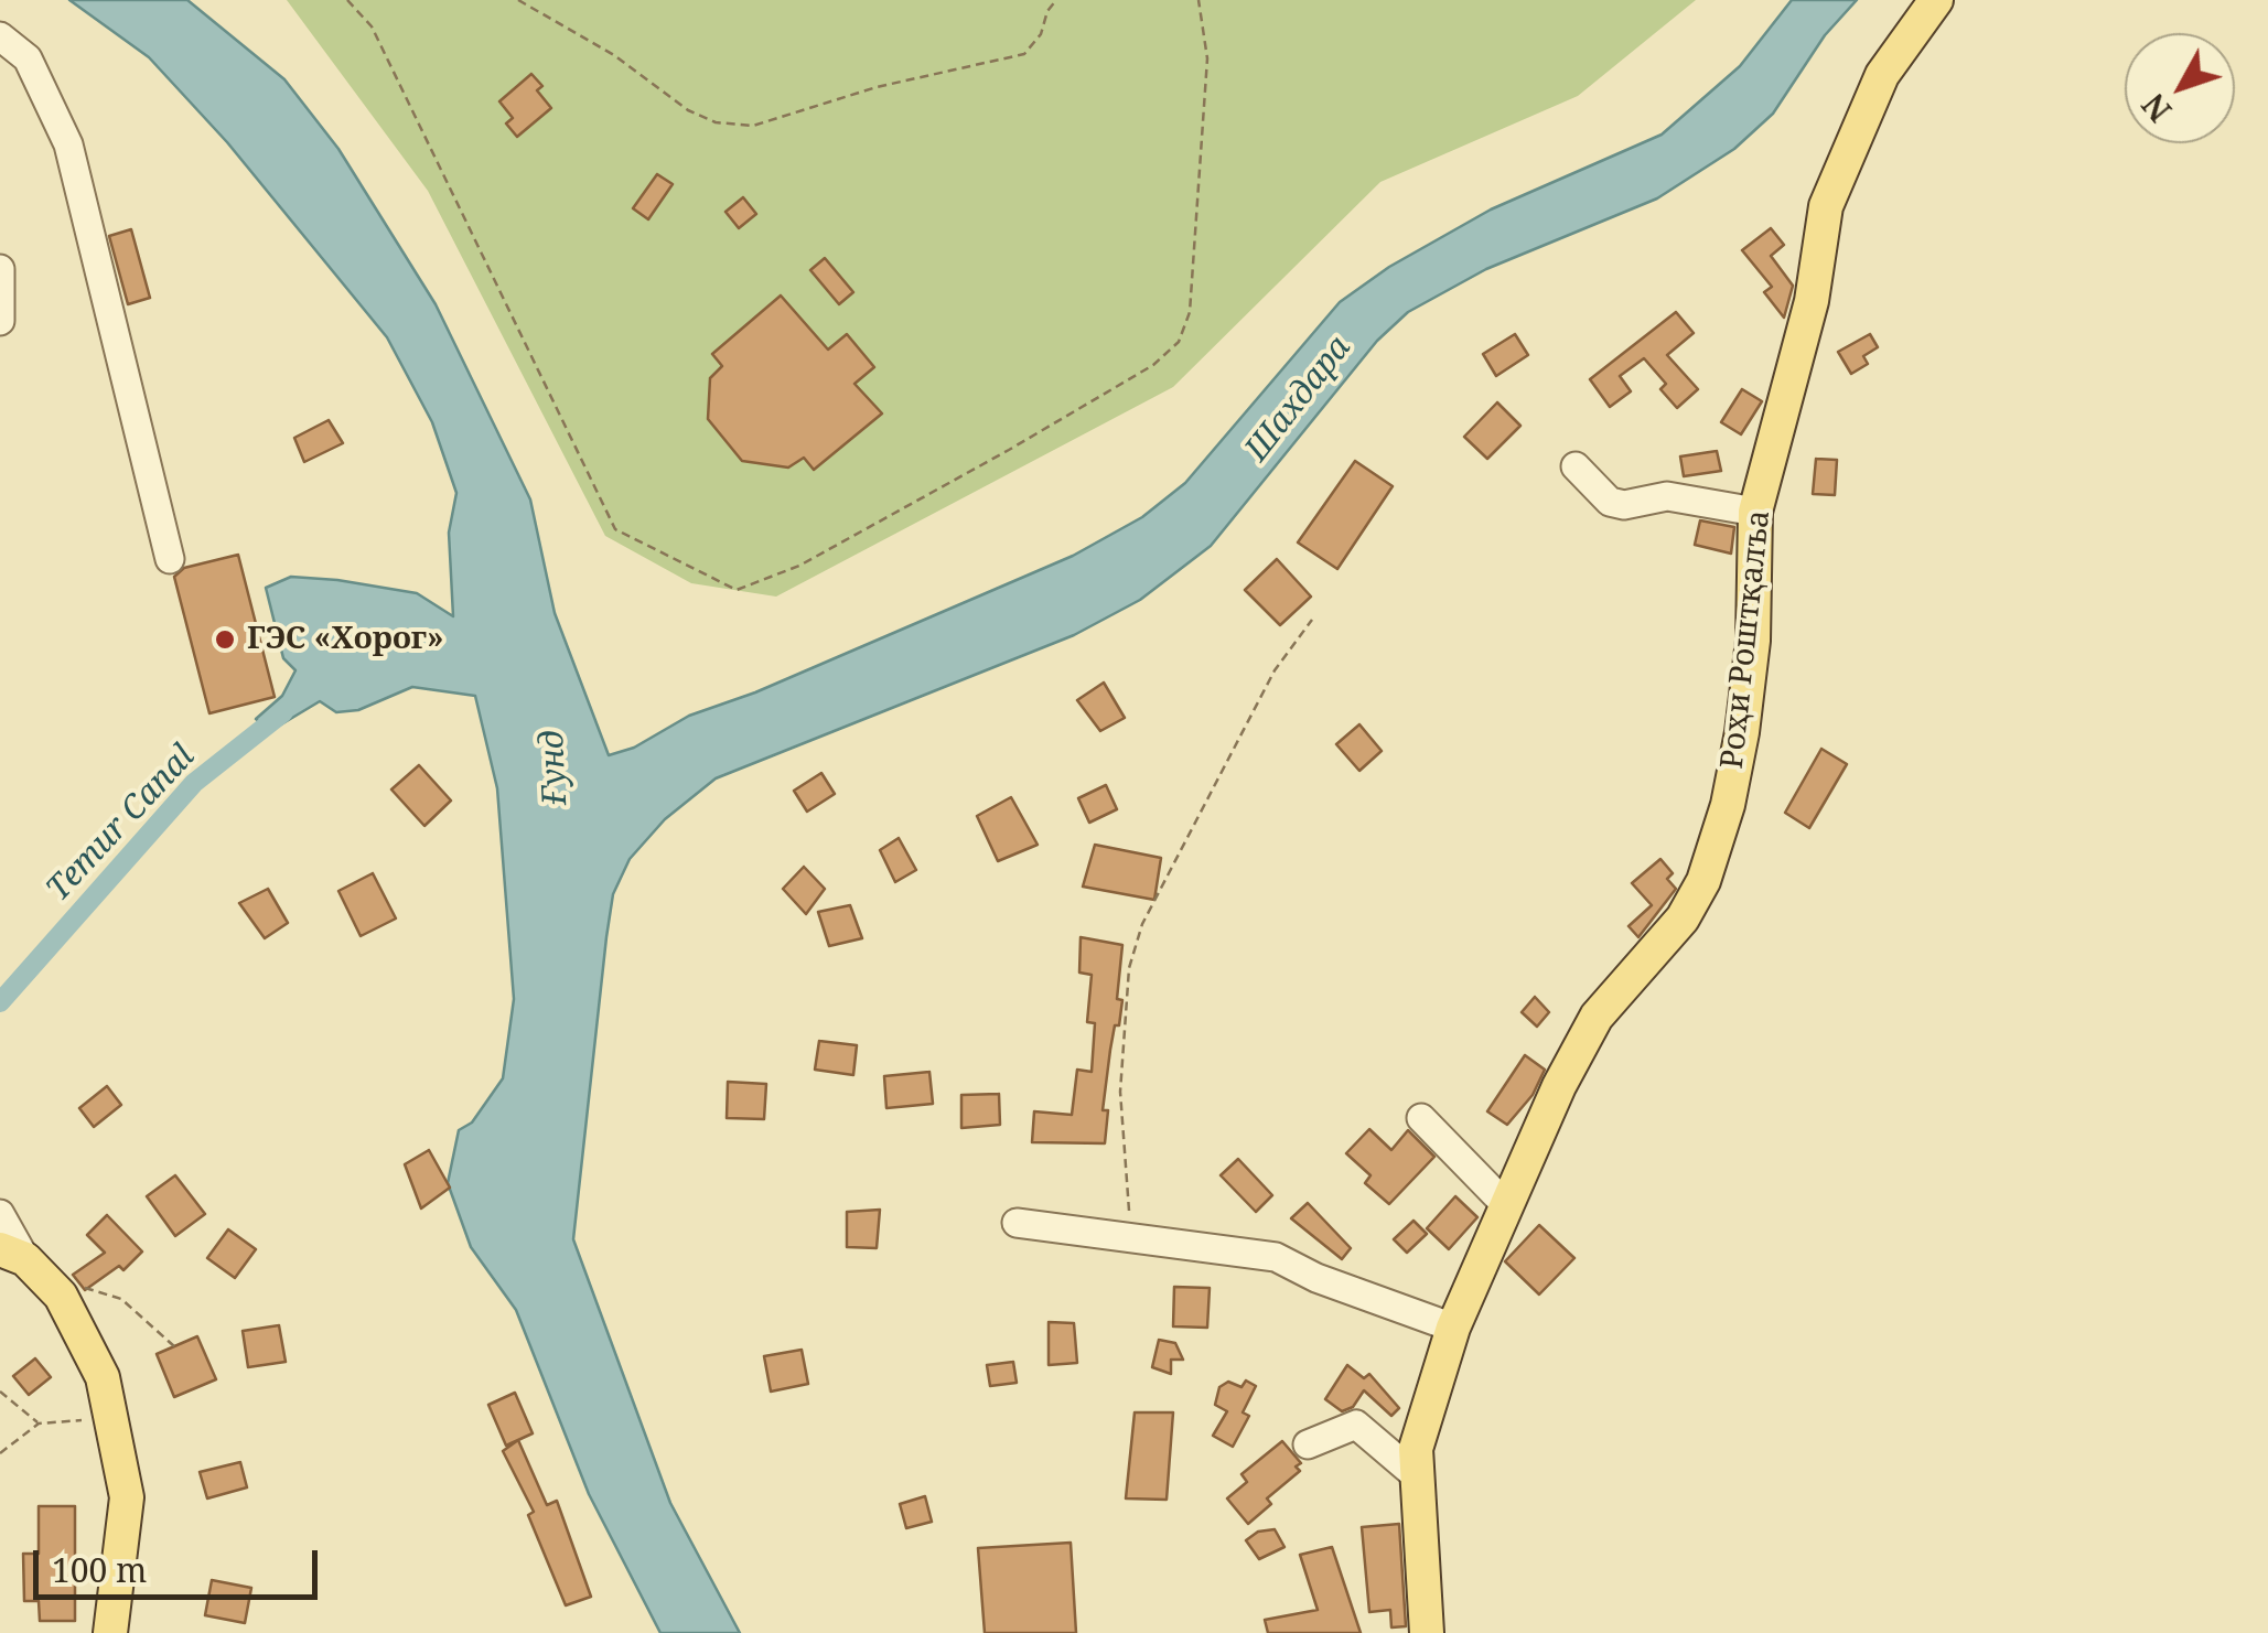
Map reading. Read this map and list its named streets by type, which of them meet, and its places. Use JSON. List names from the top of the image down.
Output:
{
  "streets": {
    "main road": ["Роҳи Роштқалъа"]
  },
  "water": ["Шахдара", "Ғунд", "Temur Canal"],
  "places": ["ГЭС «Хорог»"],
  "scale_bar": "100 m",
  "north": "bottom left"
}
